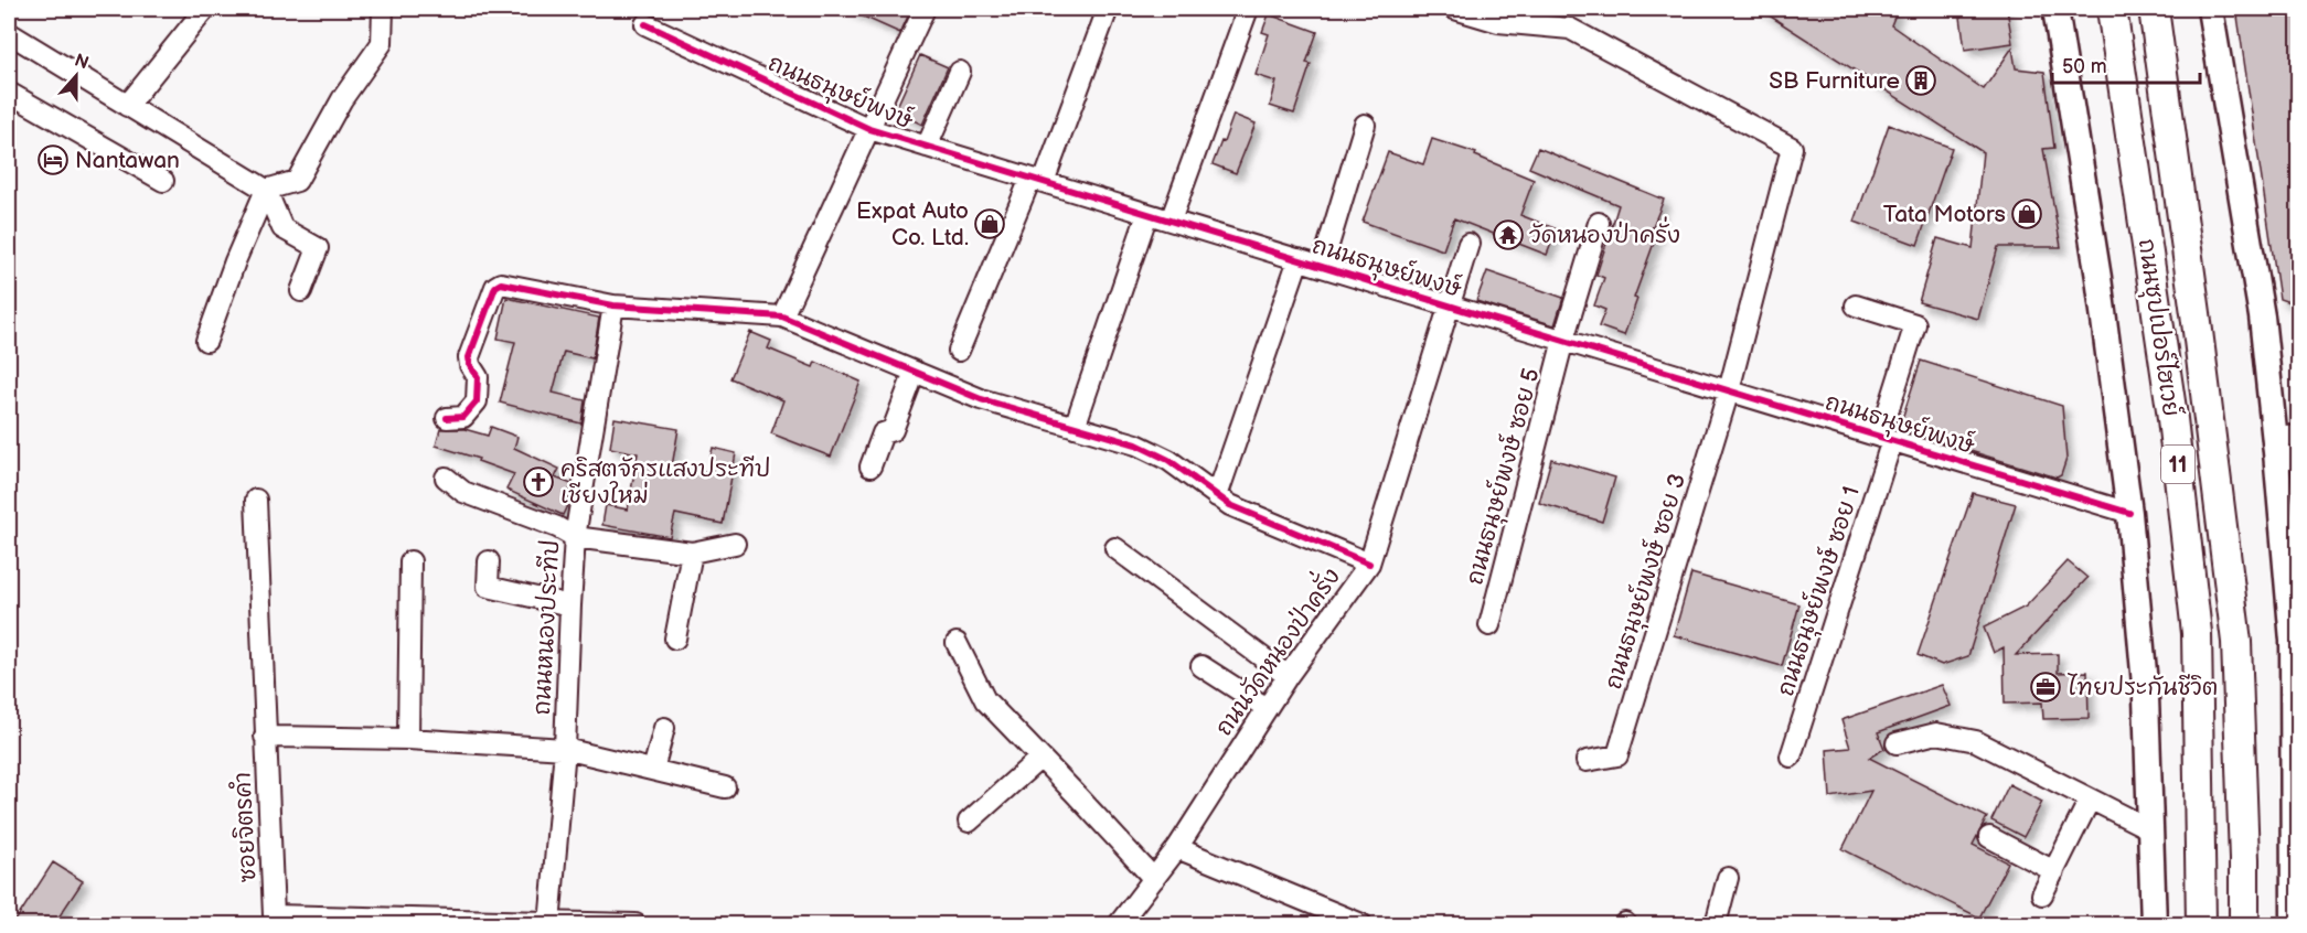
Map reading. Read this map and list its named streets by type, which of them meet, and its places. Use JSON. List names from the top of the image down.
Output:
{
  "streets": {
    "highway": ["ถนนซุปเปอร์ไฮเวย์", "11"],
    "street": [
      "ถนนธนุษย์พงษ์",
      "ถนนธนุษย์พงษ์ ซอย 5",
      "ถนนธนุษย์พงษ์ ซอย 3",
      "ถนนธนุษย์พงษ์ ซอย 1",
      "ถนนหนองประทีป",
      "ถนนวัดหนองป่าครั่ง",
      "ซอยจิตรคำ"
    ]
  },
  "crossings": [
    ["ถนนธนุษย์พงษ์", "ถนนธนุษย์พงษ์ ซอย 5"],
    ["ถนนธนุษย์พงษ์", "ถนนธนุษย์พงษ์ ซอย 3"],
    ["ถนนธนุษย์พงษ์", "ถนนธนุษย์พงษ์ ซอย 1"],
    ["ถนนธนุษย์พงษ์", "ถนนวัดหนองป่าครั่ง"],
    ["ถนนหนองประทีป", "ซอยจิตรคำ"]
  ],
  "places": {
    "building": ["SB Furniture"],
    "hotel": ["Nantawan"],
    "shop": ["Tata Motors", "Expat Auto Co. Ltd."],
    "temple": ["วัดหนองป่าครั่ง"],
    "church": ["คริสตจักรแสงประทีป เชียงใหม่"],
    "office": ["ไทยประกันชีวิต"]
  },
  "scale_bar": "50 m",
  "north": "top"
}
